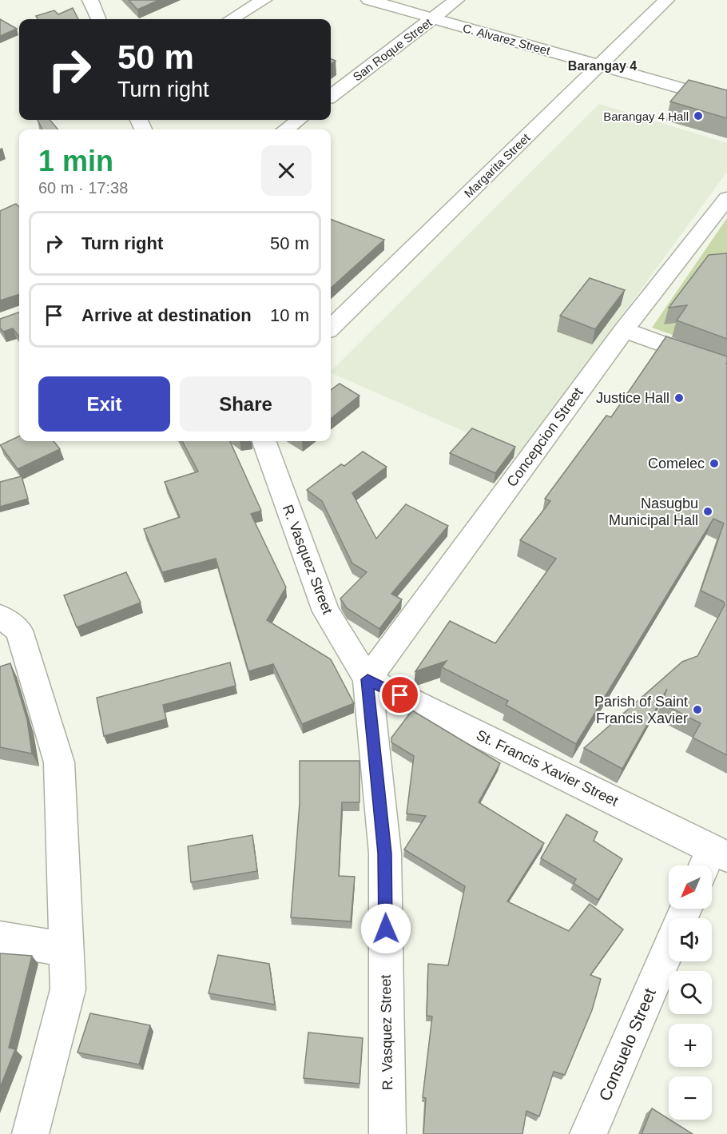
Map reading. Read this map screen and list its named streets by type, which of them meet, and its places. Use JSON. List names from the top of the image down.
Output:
{
  "streets": {
    "street": [
      "C. Alvarez Street",
      "San Roque Street",
      "Margarita Street",
      "Concepcion Street",
      "R. Vasquez Street",
      "St. Francis Xavier Street",
      "Consuelo Street"
    ]
  },
  "crossings": [
    ["C. Alvarez Street", "San Roque Street"],
    ["C. Alvarez Street", "Margarita Street"],
    ["Concepcion Street", "R. Vasquez Street"],
    ["Concepcion Street", "St. Francis Xavier Street"],
    ["R. Vasquez Street", "St. Francis Xavier Street"]
  ],
  "districts": ["Barangay 4"],
  "places": [
    "Barangay 4 Hall",
    "Justice Hall",
    "Comelec",
    "Nasugbu Municipal Hall",
    "Parish of Saint Francis Xavier"
  ],
  "north": "bottom left",
  "page": {
    "turn": ["50 m", "Turn right"],
    "heading": ["1 min", "60 m · 17:38"],
    "list": [
      {
        "name": "Turn right",
        "value": "50 m"
      },
      {
        "name": "Arrive at destination",
        "value": "10 m"
      }
    ],
    "buttons": ["Exit", "Share"],
    "map_buttons": ["+", "−"]
  }
}
